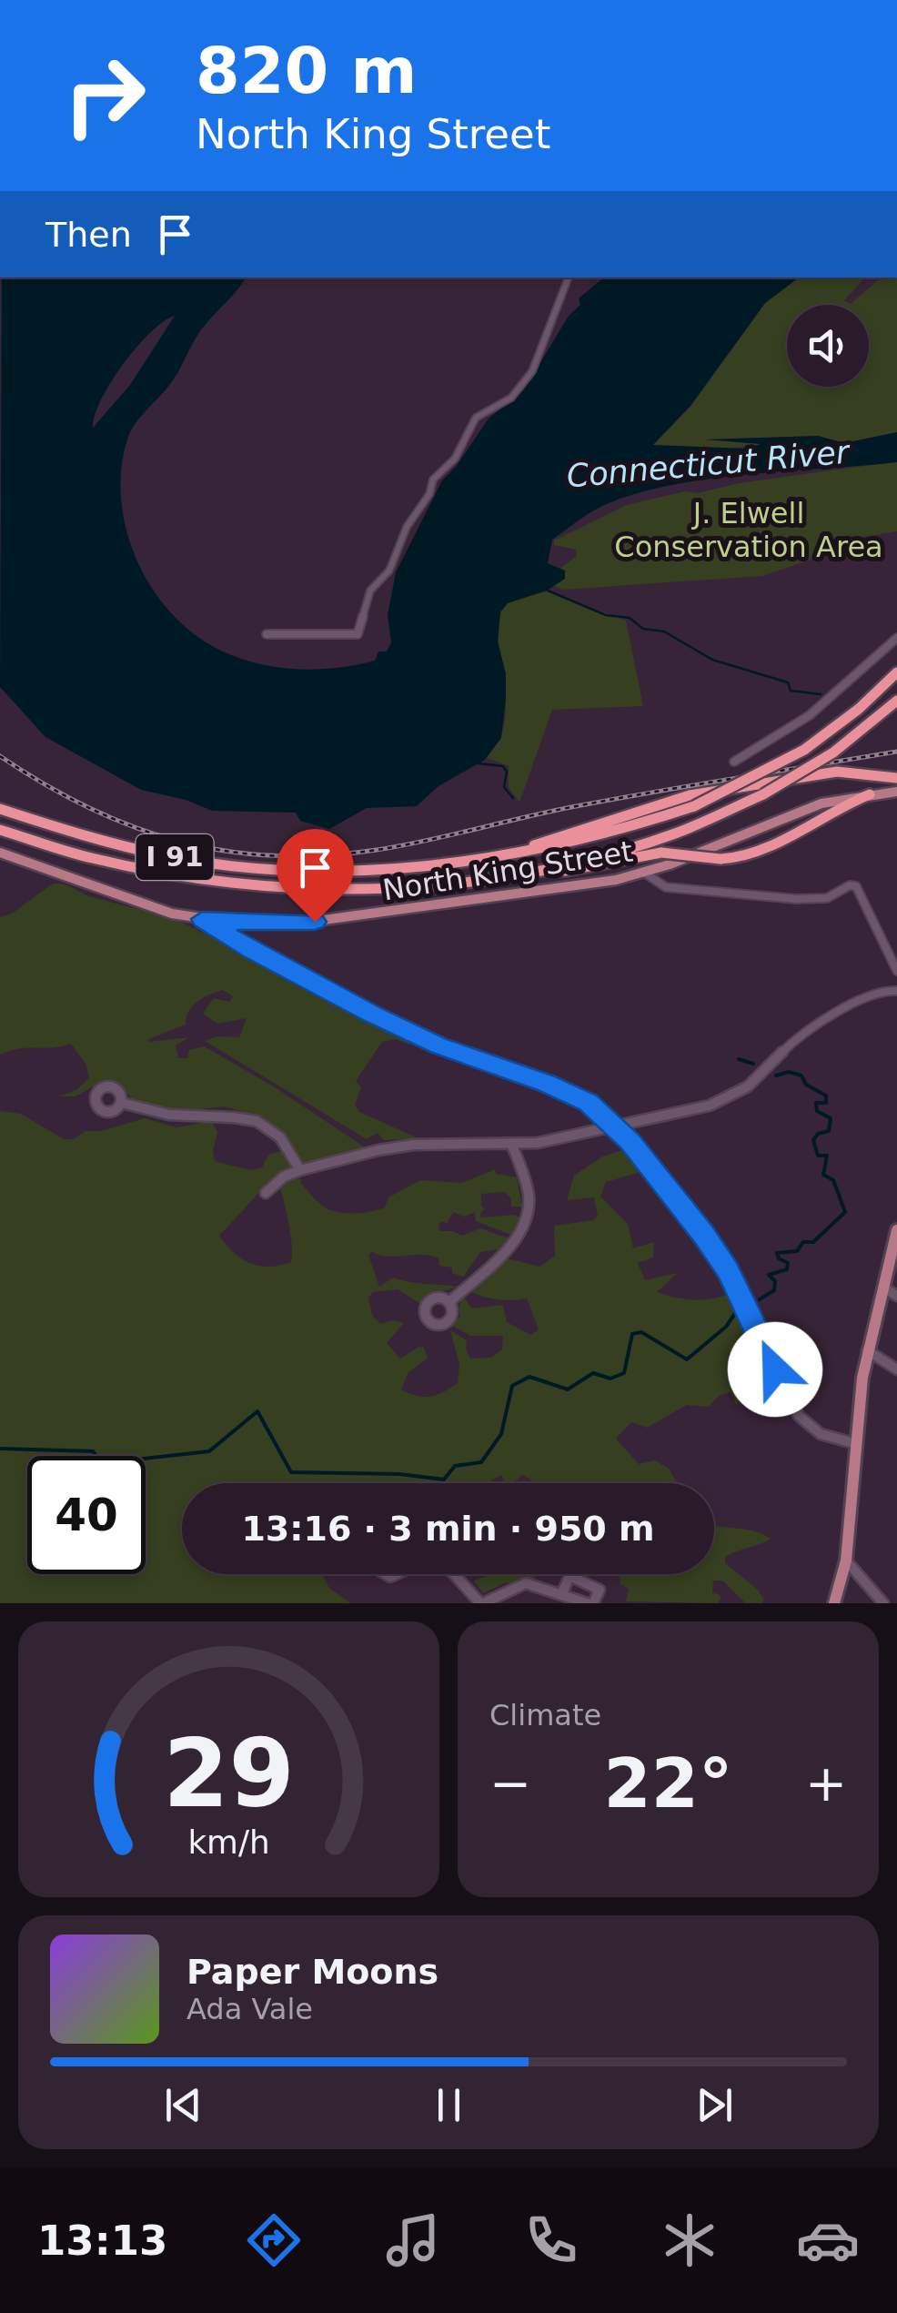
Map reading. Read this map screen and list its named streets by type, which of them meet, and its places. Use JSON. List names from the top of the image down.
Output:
{
  "streets": {
    "highway": ["I 91"],
    "main road": ["North King Street"]
  },
  "water": ["Connecticut River"],
  "parks": ["J. Elwell Conservation Area"],
  "page": {
    "turn": ["820 m", "North King Street"],
    "then": "Then",
    "limit": "40",
    "trip": "13:16 · 3 min · 950 m",
    "tile": "Climate",
    "heat": ["−", "22°", "+"],
    "song": ["Paper Moons", "Ada Vale"],
    "tabs": "13:13",
    "gauge": ["29", "km/h"]
  }
}
